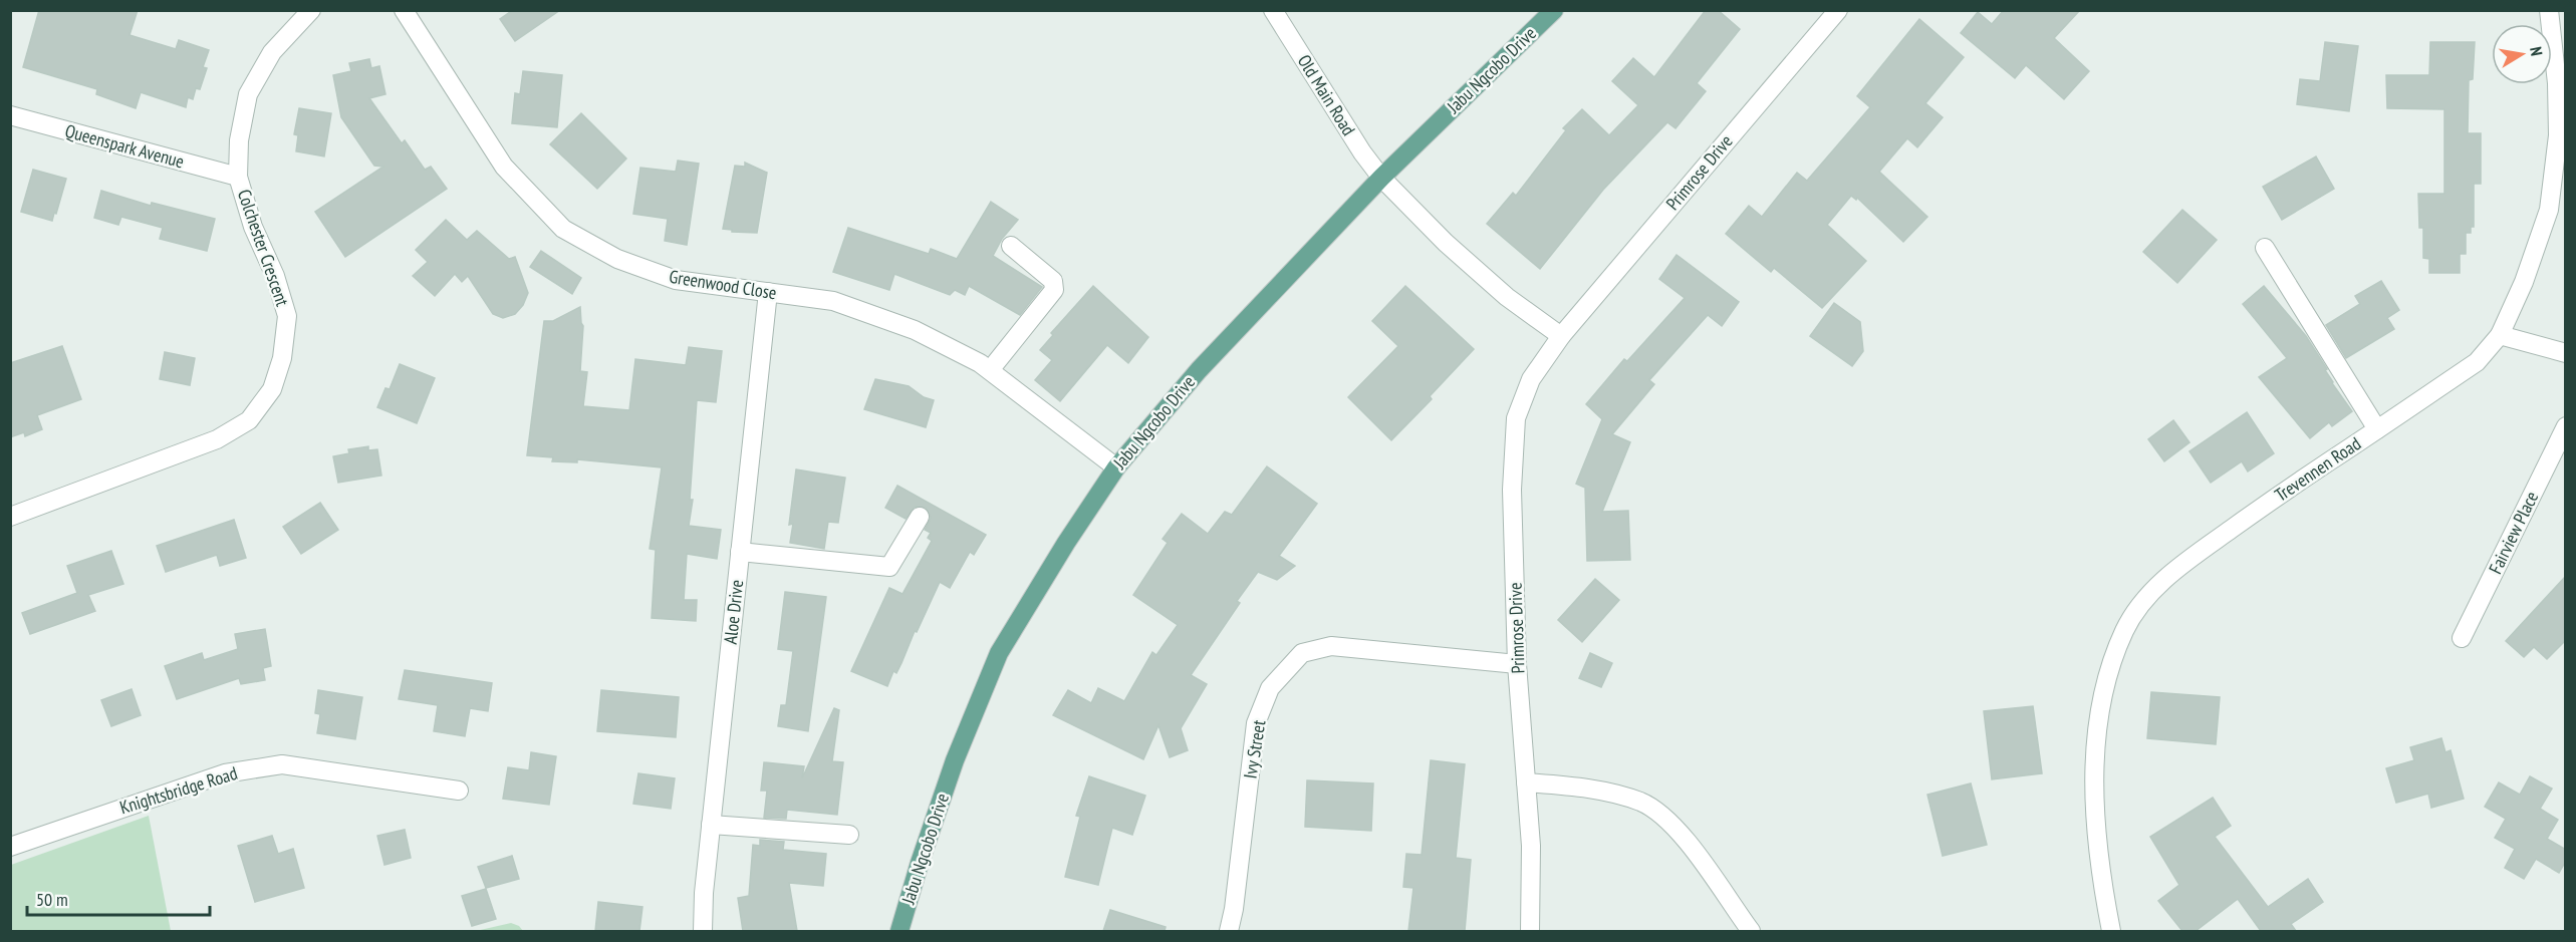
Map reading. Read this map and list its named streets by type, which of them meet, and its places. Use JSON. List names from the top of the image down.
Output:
{
  "streets": {
    "main road": ["Jabu Ngcobo Drive"],
    "street": [
      "Old Main Road",
      "Queenspark Avenue",
      "Primrose Drive",
      "Colchester Crescent",
      "Greenwood Close",
      "Trevennen Road",
      "Fairview Place",
      "Aloe Drive",
      "Ivy Street",
      "Knightsbridge Road"
    ]
  },
  "crossings": [
    ["Jabu Ngcobo Drive", "Old Main Road"],
    ["Jabu Ngcobo Drive", "Greenwood Close"],
    ["Queenspark Avenue", "Colchester Crescent"],
    ["Primrose Drive", "Ivy Street"],
    ["Greenwood Close", "Aloe Drive"]
  ],
  "scale_bar": "50 m",
  "north": "right"
}
